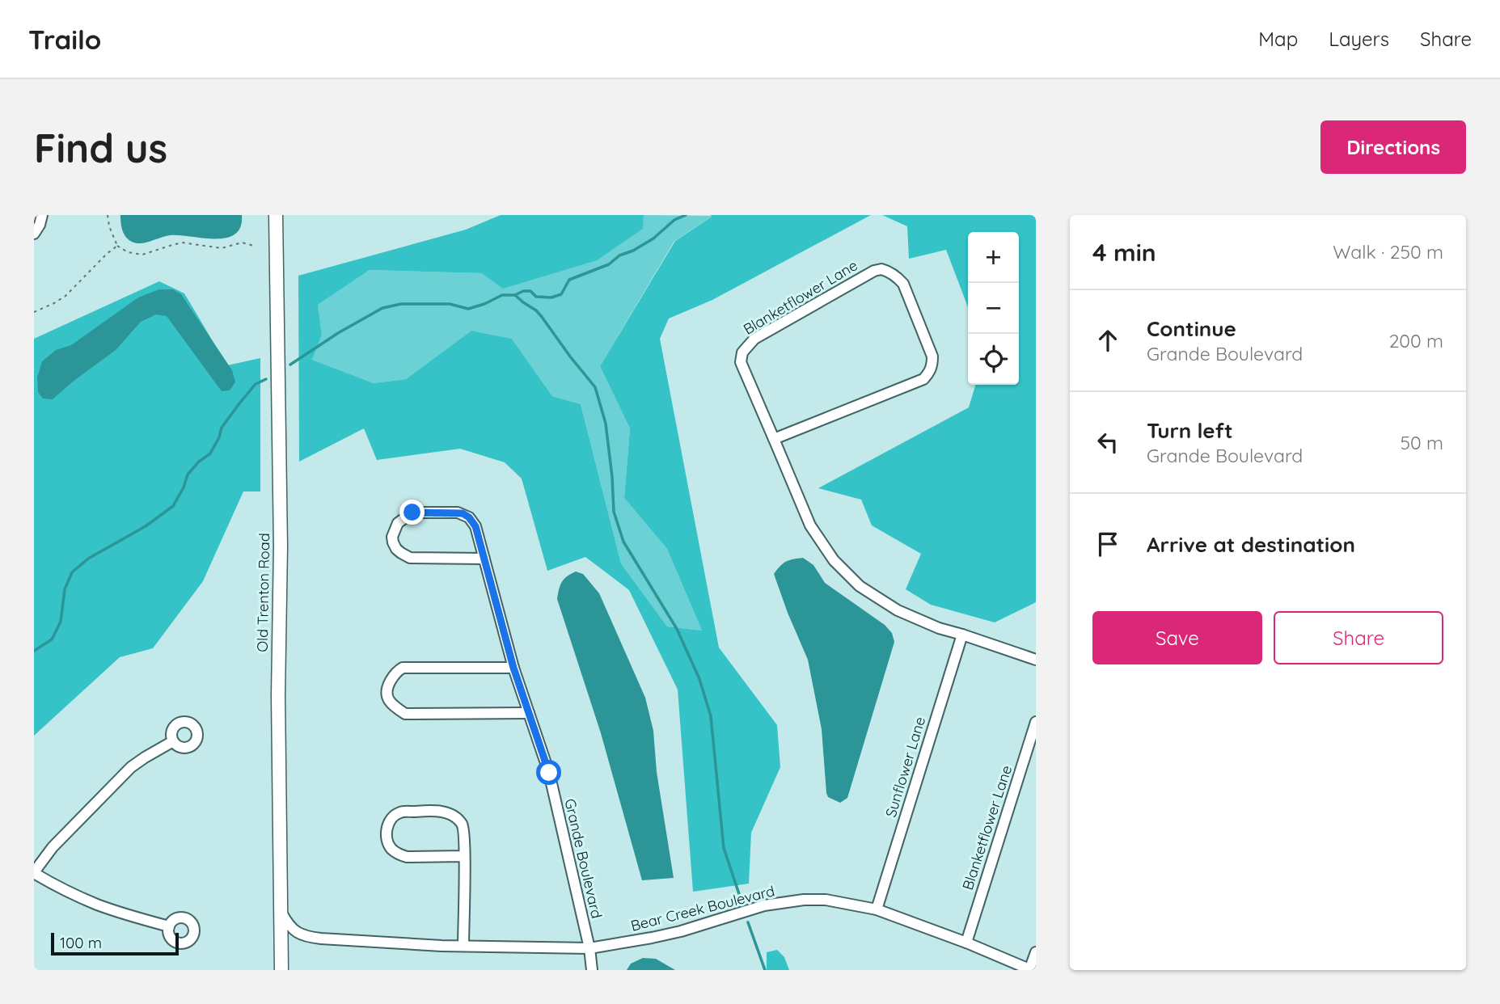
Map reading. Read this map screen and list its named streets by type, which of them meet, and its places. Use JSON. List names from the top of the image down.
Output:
{
  "streets": {
    "main road": ["Old Trenton Road"],
    "street": [
      "Blanketflower Lane",
      "Sunflower Lane",
      "Grande Boulevard",
      "Bear Creek Boulevard"
    ]
  },
  "crossings": [
    ["Blanketflower Lane", "Sunflower Lane"],
    ["Blanketflower Lane", "Bear Creek Boulevard"],
    ["Old Trenton Road", "Bear Creek Boulevard"],
    ["Sunflower Lane", "Bear Creek Boulevard"],
    ["Grande Boulevard", "Bear Creek Boulevard"]
  ],
  "scale_bar": "100 m",
  "page": {
    "header": "Trailo",
    "nav": ["Map", "Layers", "Share"],
    "buttons": [
      "Directions",
      ["Save", "Share"]
    ],
    "title": "Find us",
    "heading": ["4 min", "Walk · 250 m"],
    "map_buttons": ["+", "−"],
    "list": [
      ["Continue", "Grande Boulevard", "200 m"],
      ["Turn left", "Grande Boulevard", "50 m"],
      "Arrive at destination"
    ],
    "scale": "100 m"
  }
}
